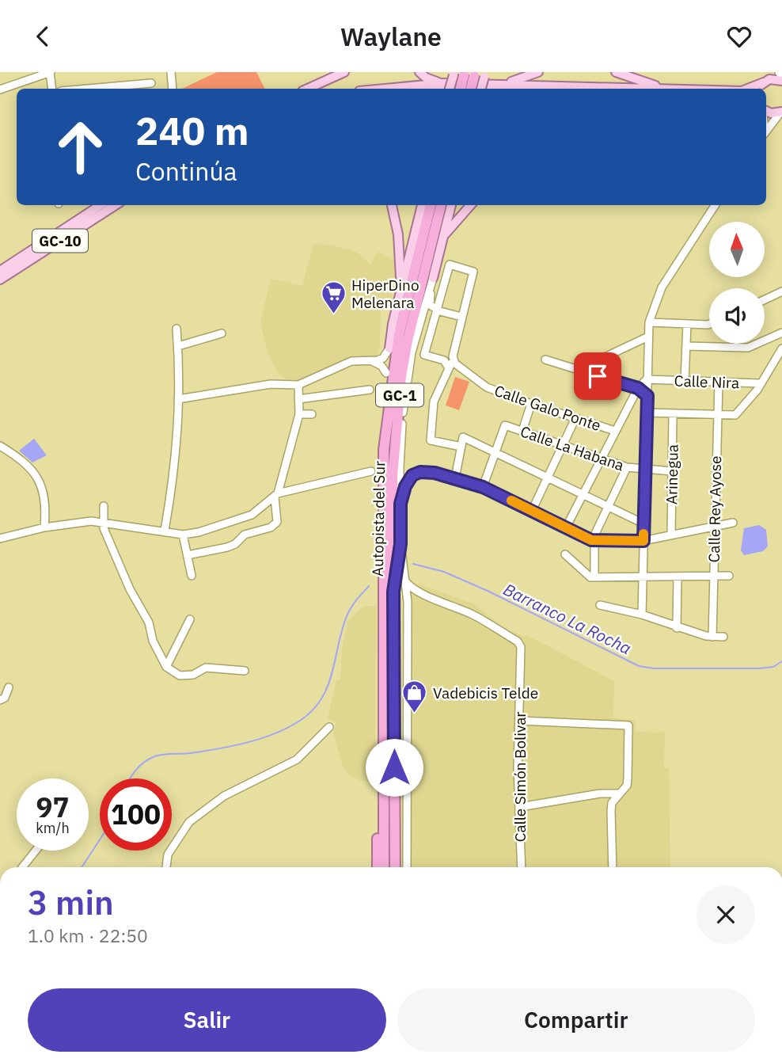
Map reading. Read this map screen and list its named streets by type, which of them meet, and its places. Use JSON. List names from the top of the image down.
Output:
{
  "streets": {
    "highway": ["GC-1", "Autopista del Sur"],
    "main road": ["GC-10"],
    "street": [
      "Calle Nira",
      "Calle Galo Ponte",
      "Calle La Habana",
      "Arinegua",
      "Calle Rey Ayose",
      "Calle Simón Bolivar"
    ]
  },
  "crossings": [
    ["Calle Nira", "Calle Rey Ayose"],
    ["Calle La Habana", "Arinegua"]
  ],
  "water": ["Barranco La Rocha"],
  "places": {
    "supermarket": ["HiperDino Melenara"],
    "shop": ["Vadebicis Telde"]
  },
  "north": "top",
  "page": {
    "header": "Waylane",
    "turn": ["240 m", "Continúa"],
    "speed": "97 km/h",
    "limit": "100",
    "heading": ["3 min", "1.0 km · 22:50"],
    "buttons": ["Salir", "Compartir"]
  }
}
